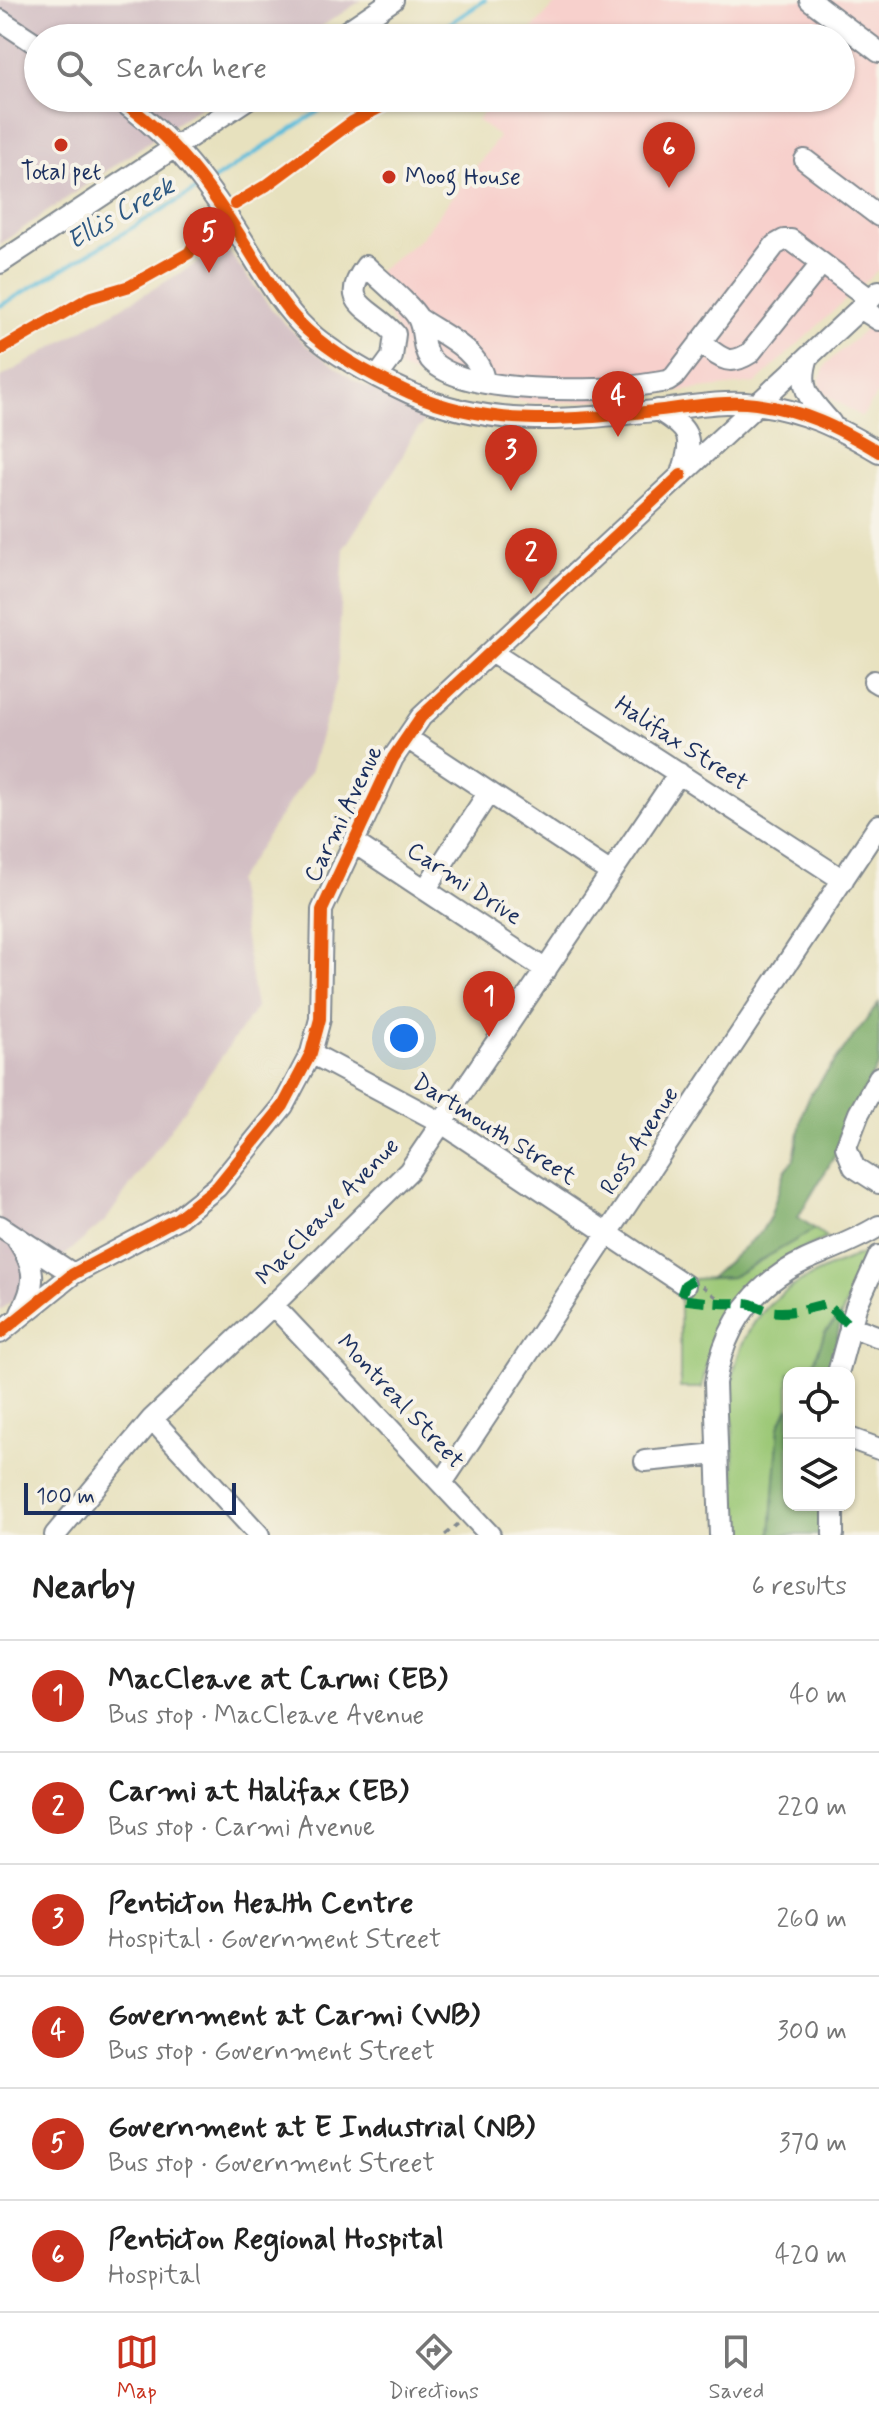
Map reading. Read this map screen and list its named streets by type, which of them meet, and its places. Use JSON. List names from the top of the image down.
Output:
{
  "streets": {
    "street": [
      "Halifax Street",
      "Carmi Avenue",
      "Carmi Drive",
      "Dartmouth Street",
      "Ross Avenue",
      "MacCleave Avenue",
      "Montreal Street"
    ]
  },
  "crossings": [
    ["Halifax Street", "Carmi Avenue"],
    ["Halifax Street", "Ross Avenue"],
    ["Halifax Street", "MacCleave Avenue"],
    ["Carmi Avenue", "Carmi Drive"],
    ["Carmi Avenue", "Dartmouth Street"],
    ["Carmi Drive", "MacCleave Avenue"],
    ["Dartmouth Street", "Ross Avenue"],
    ["Dartmouth Street", "MacCleave Avenue"],
    ["Ross Avenue", "Montreal Street"],
    ["MacCleave Avenue", "Montreal Street"]
  ],
  "water": ["Ellis Creek"],
  "places": ["Total pet", "Moog House"],
  "scale_bar": "100 m",
  "page": {
    "search": "Search here",
    "pins": [
      "6",
      "5",
      "4",
      "3",
      "2",
      "1"
    ],
    "scale": "100 m",
    "heading": ["Nearby", "6 results"],
    "list": [
      {
        "mark": "1",
        "name": "MacCleave at Carmi (EB)",
        "note": "Bus stop · MacCleave Avenue",
        "value": "40 m"
      },
      {
        "mark": "2",
        "name": "Carmi at Halifax (EB)",
        "note": "Bus stop · Carmi Avenue",
        "value": "220 m"
      },
      {
        "mark": "3",
        "name": "Penticton Health Centre",
        "note": "Hospital · Government Street",
        "value": "260 m"
      },
      {
        "mark": "4",
        "name": "Government at Carmi (WB)",
        "note": "Bus stop · Government Street",
        "value": "300 m"
      },
      {
        "mark": "5",
        "name": "Government at E Industrial (NB)",
        "note": "Bus stop · Government Street",
        "value": "370 m"
      },
      {
        "mark": "6",
        "name": "Penticton Regional Hospital",
        "note": "Hospital",
        "value": "420 m"
      }
    ],
    "nav": ["Map", "Directions", "Saved"]
  }
}
